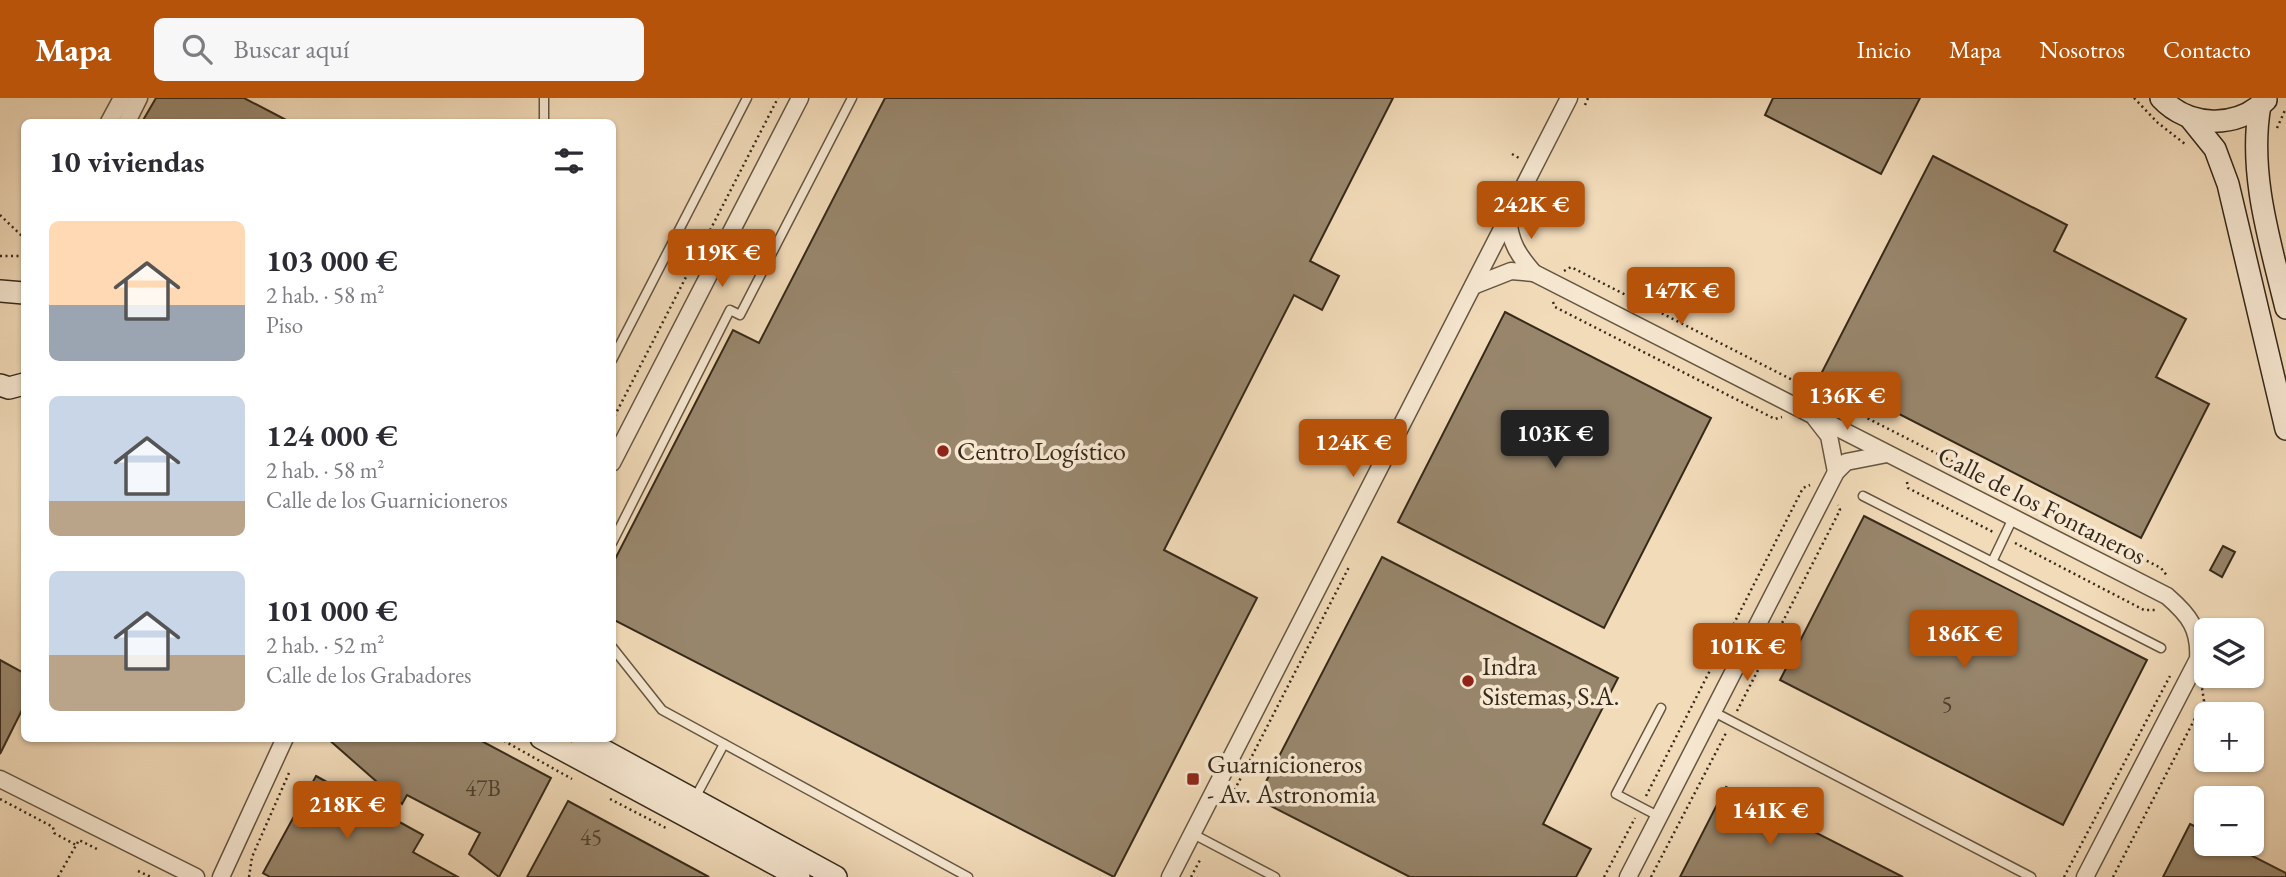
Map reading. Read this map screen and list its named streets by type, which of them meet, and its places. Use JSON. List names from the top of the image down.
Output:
{
  "streets": {
    "street": ["Calle de los Fontaneros"]
  },
  "places": {
    "other": ["Centro Logístico", "Indra Sistemas, S.A."],
    "transit": ["Guarnicioneros - Av. Astronomia"]
  },
  "house_numbers": ["5", "47B", "45"],
  "page": {
    "header": "Mapa",
    "search": "Buscar aquí",
    "nav": [
      "Inicio",
      "Mapa",
      "Nosotros",
      "Contacto"
    ],
    "heading": "10 viviendas",
    "price": [
      "242K €",
      "119K €",
      "147K €",
      "136K €",
      "103K €",
      "124K €",
      "186K €",
      "101K €",
      "218K €",
      "141K €"
    ],
    "list": [
      {
        "name": "103 000 €",
        "note": "2 hab. · 58 m² · Piso"
      },
      {
        "name": "124 000 €",
        "note": "2 hab. · 58 m² · Calle de los Guarnicioneros"
      },
      {
        "name": "101 000 €",
        "note": "2 hab. · 52 m² · Calle de los Grabadores"
      }
    ],
    "map_buttons": ["+", "−"]
  }
}
